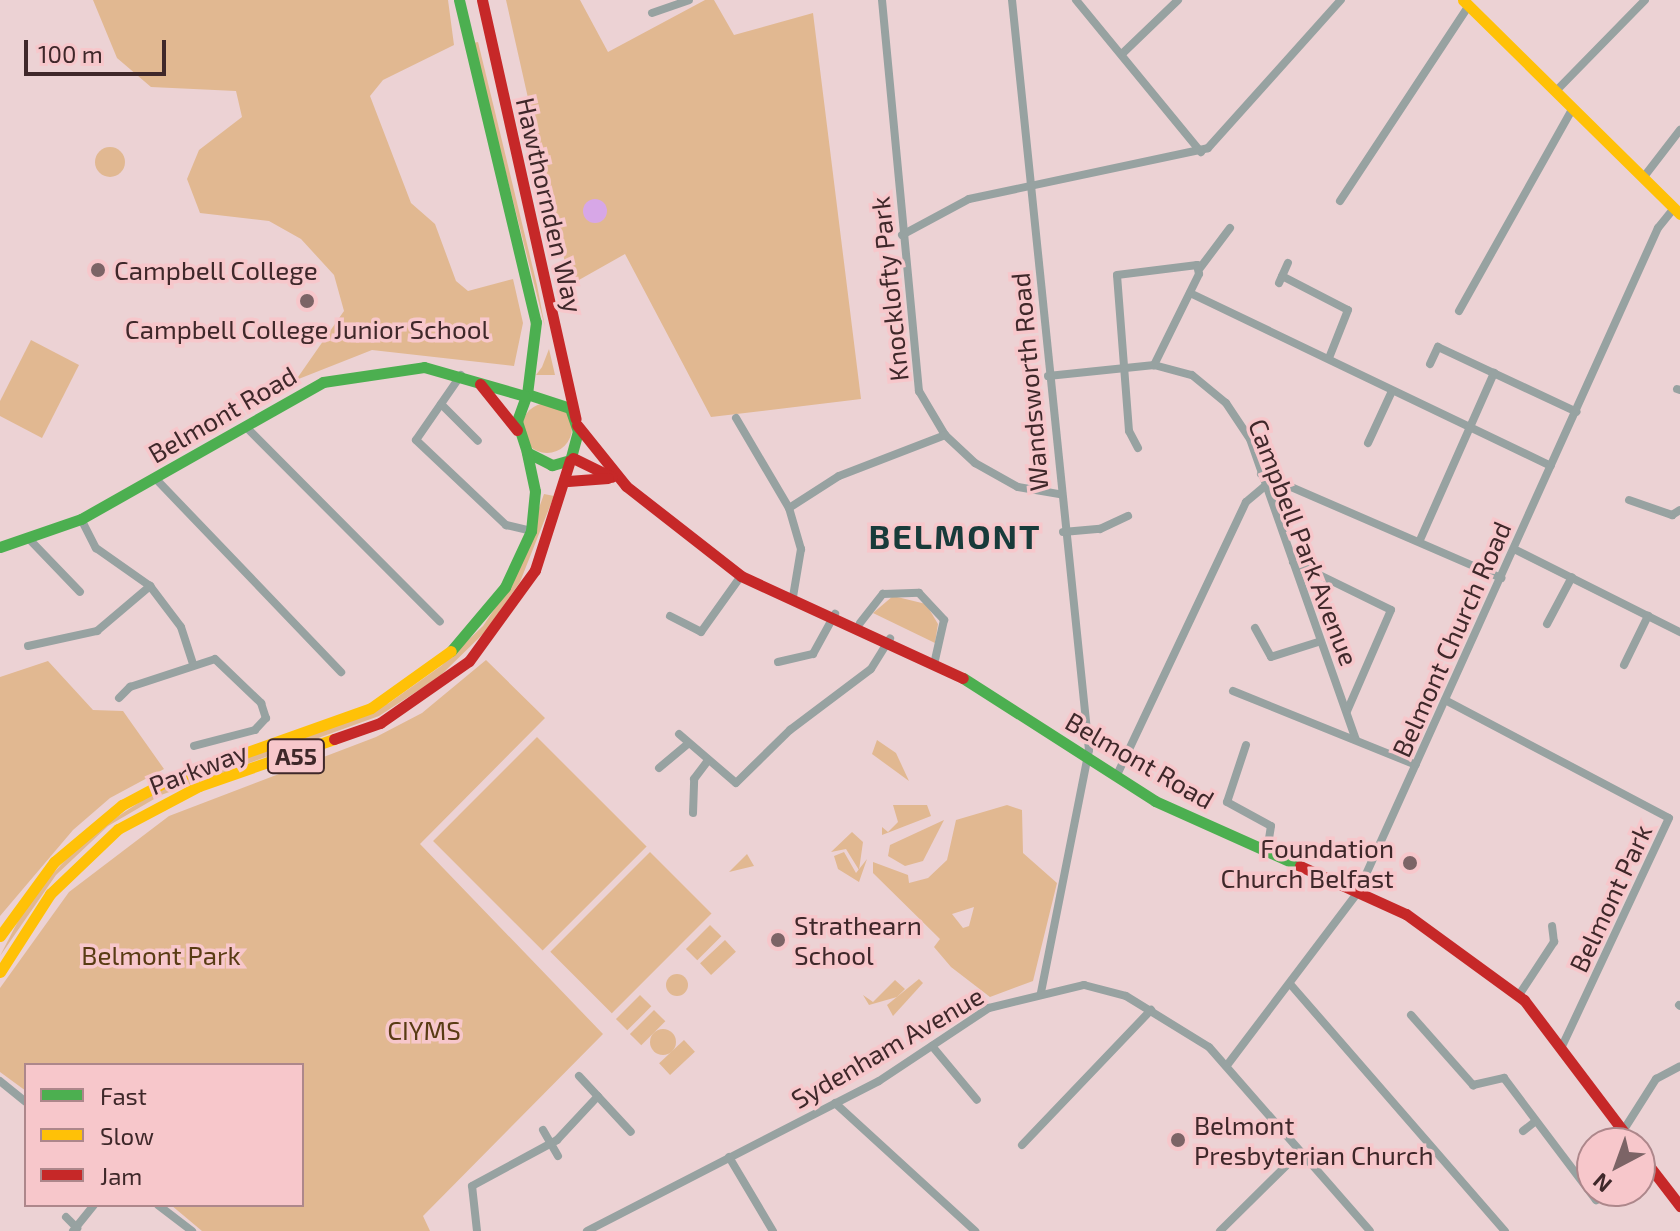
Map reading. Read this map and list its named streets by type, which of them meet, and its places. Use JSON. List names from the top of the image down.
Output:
{
  "streets": {
    "main road": [
      "Hawthornden Way",
      "Belmont Road",
      "A55",
      "Parkway"
    ],
    "street": [
      "Knocklofty Park",
      "Wandsworth Road",
      "Campbell Park Avenue",
      "Belmont Church Road",
      "Belmont Park",
      "Sydenham Avenue"
    ]
  },
  "crossings": [
    ["Hawthornden Way", "Belmont Road"],
    ["Hawthornden Way", "A55"],
    ["Hawthornden Way", "Parkway"],
    ["Knocklofty Park", "Wandsworth Road"],
    ["Wandsworth Road", "Belmont Road"],
    ["Wandsworth Road", "Campbell Park Avenue"],
    ["Wandsworth Road", "Sydenham Avenue"],
    ["Belmont Road", "Belmont Church Road"],
    ["Belmont Road", "A55"],
    ["Belmont Road", "Parkway"],
    ["Belmont Road", "Belmont Park"],
    ["Belmont Church Road", "Belmont Park"],
    ["Belmont Church Road", "Sydenham Avenue"],
    ["A55", "Parkway"]
  ],
  "districts": ["BELMONT"],
  "parks": ["Belmont Park", "CIYMS"],
  "places": [
    "Campbell College",
    "Campbell College Junior School",
    "Foundation Church Belfast",
    "Strathearn School",
    "Belmont Presbyterian Church"
  ],
  "legend": ["Fast", "Slow", "Jam"],
  "scale_bar": "100 m",
  "north": "bottom left"
}
